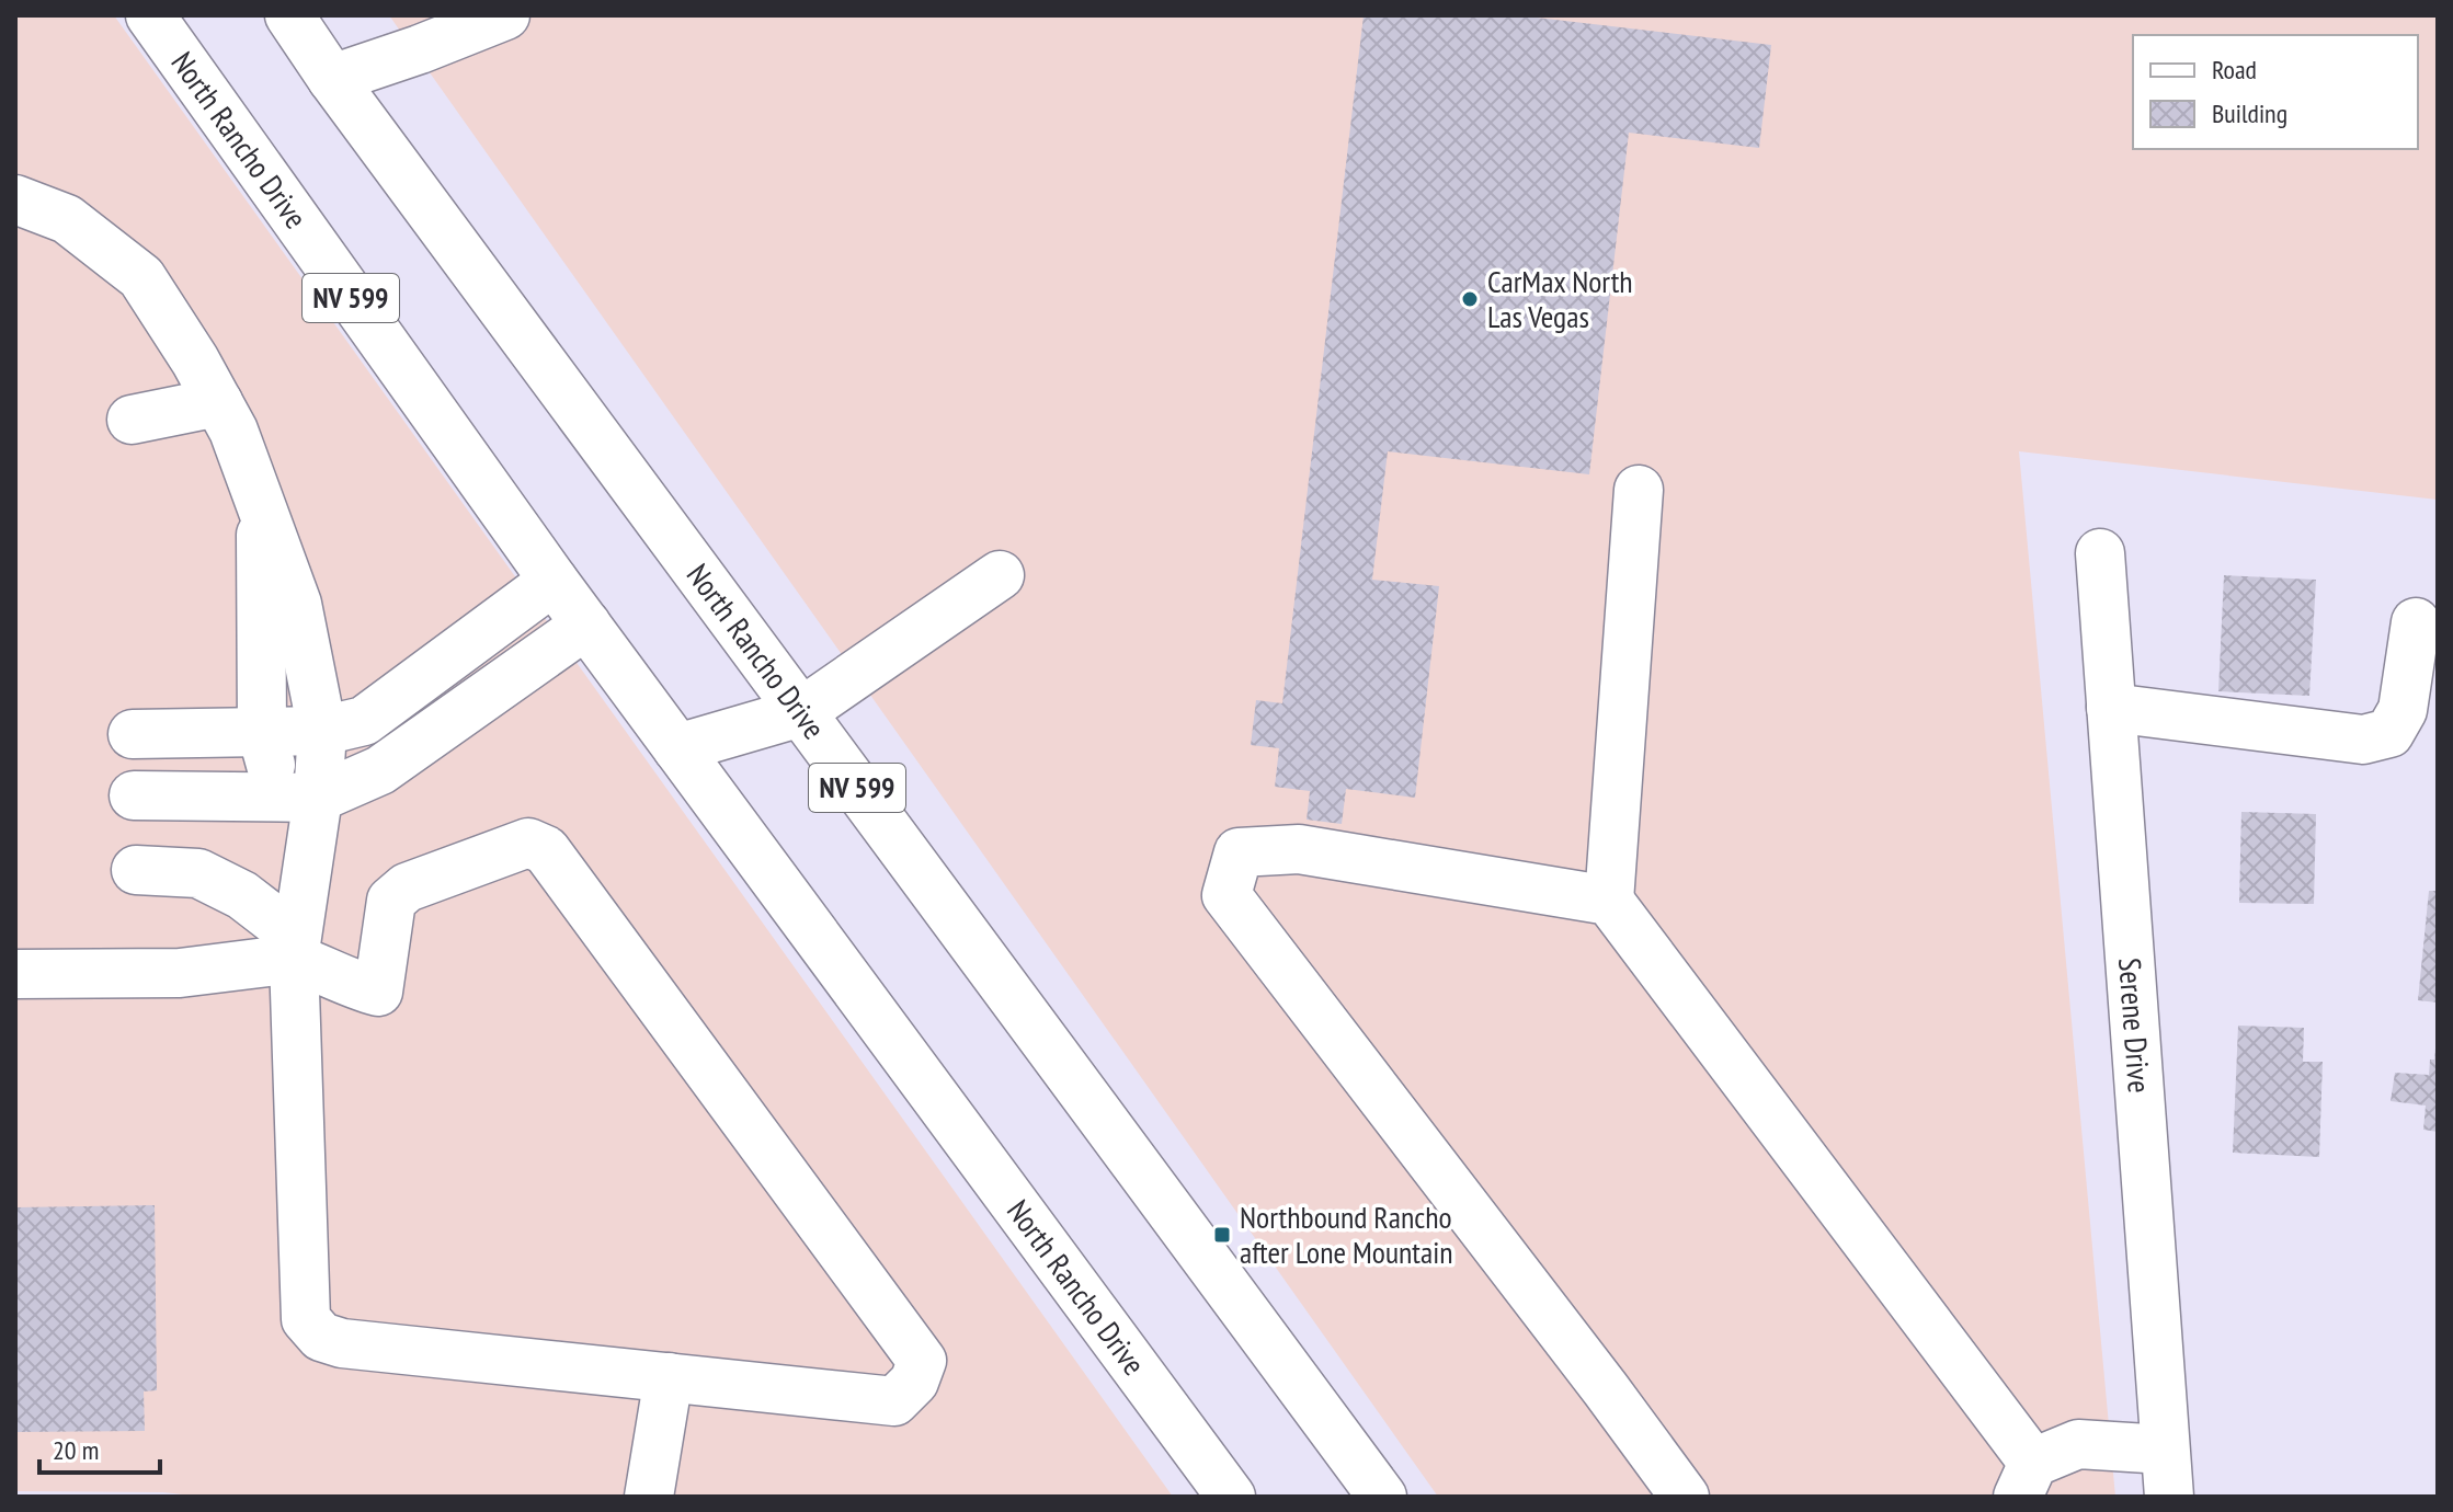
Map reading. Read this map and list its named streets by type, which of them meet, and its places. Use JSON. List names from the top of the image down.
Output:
{
  "streets": {
    "main road": ["North Rancho Drive", "NV 599", "Serene Drive"]
  },
  "places": {
    "other": ["CarMax North Las Vegas"],
    "transit": ["Northbound Rancho after Lone Mountain"]
  },
  "legend": ["Road", "Building"],
  "scale_bar": "20 m"
}
